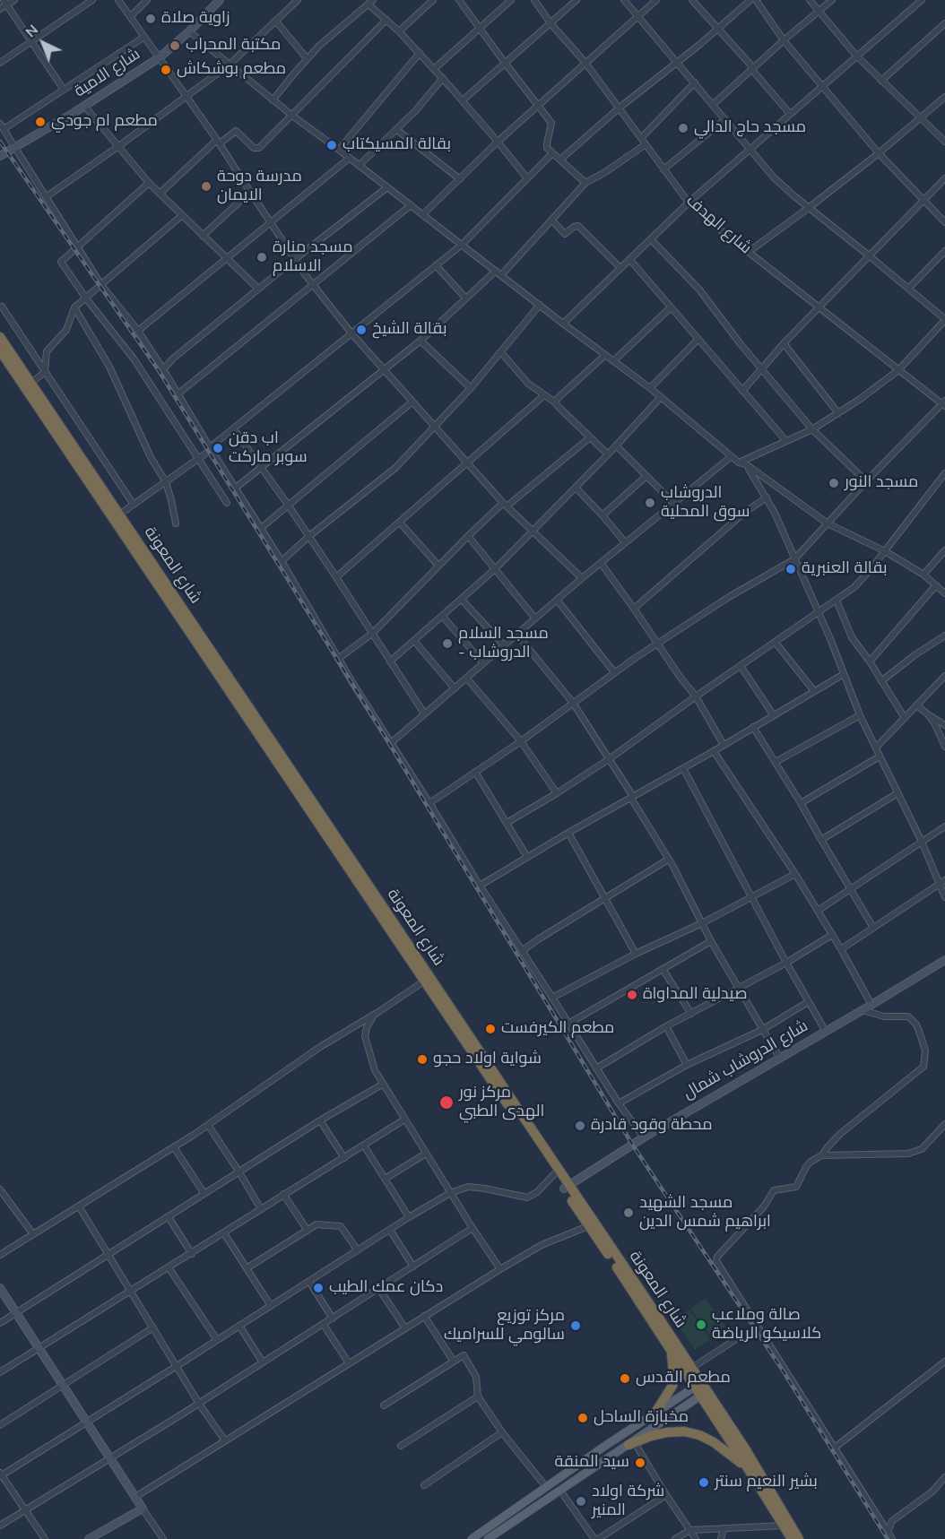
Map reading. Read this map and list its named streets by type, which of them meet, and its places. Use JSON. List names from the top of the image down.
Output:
{
  "streets": {
    "highway": ["شارع المعونة"],
    "street": ["شارع الامية", "شارع الهدف", "شارع الدروشاب شمال"]
  },
  "crossings": [
    ["شارع المعونة", "شارع الدروشاب شمال"]
  ],
  "places": [
    "زاوية صلاة",
    "مكتبة المحراب",
    "مطعم بوشكاش",
    "مطعم ام جودي",
    "مسجد حاج الدالي",
    "بقالة المسيكتاب",
    "مدرسة دوحة الايمان",
    "مسجد منارة الاسلام",
    "بقالة الشيخ",
    "اب دقن سوبر ماركت",
    "مسجد النور",
    "الدروشاب سوق المحلية",
    "بقالة العنبرية",
    "مسجد السلام - الدروشاب",
    "صيدلية المداواة",
    "مطعم الكيرفست",
    "شواية اولاد حجو",
    "مركز نور الهدى الطبي",
    "محطة وقود قادرة",
    "مسجد الشهيد ابراهيم شمس الدين",
    "دكان عمك الطيب",
    "صالة وملاعب كلاسيكو الرياضة",
    "مركز توزيع سالومي للسراميك",
    "مطعم القدس",
    "مخبازة الساحل",
    "سيد المنقة",
    "بشير النعيم سنتر",
    "شركة اولاد المنير"
  ],
  "north": "top left"
}
